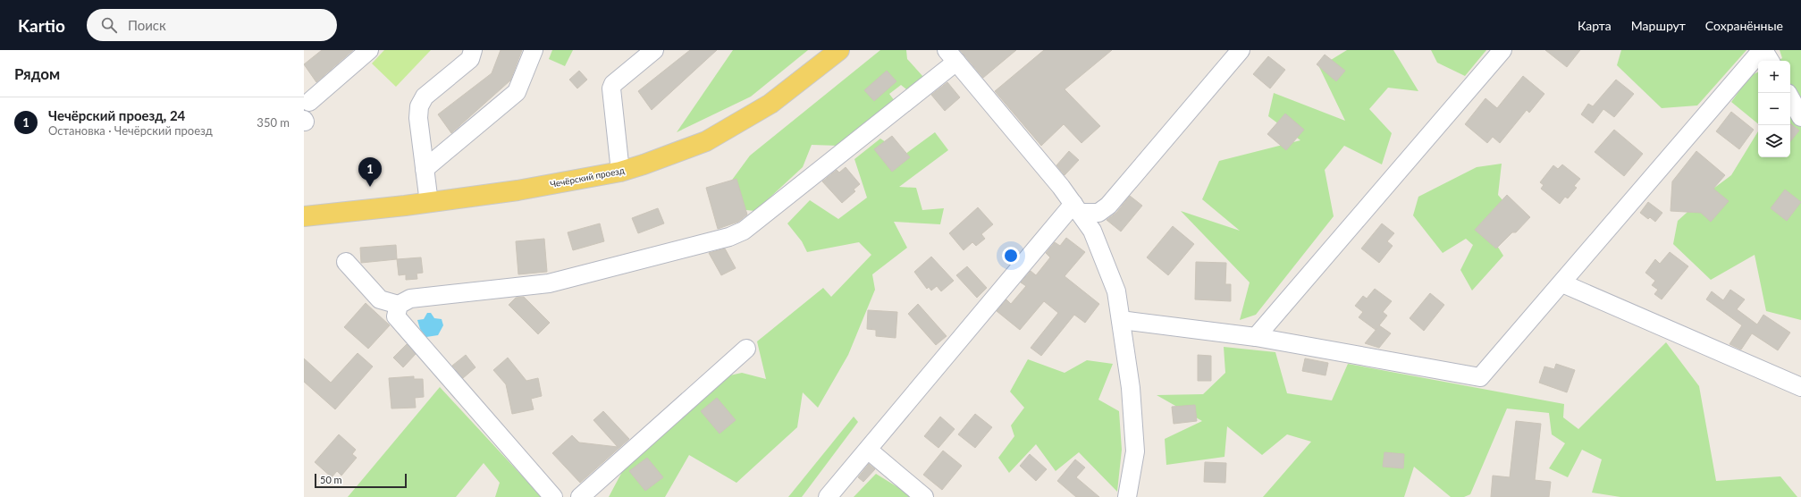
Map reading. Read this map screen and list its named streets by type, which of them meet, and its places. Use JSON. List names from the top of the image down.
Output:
{
  "streets": {
    "main road": ["Чечёрский проезд"]
  },
  "scale_bar": "50 m",
  "page": {
    "header": "Kartio",
    "search": "Поиск",
    "nav": ["Карта", "Маршрут", "Сохранённые"],
    "heading": "Рядом",
    "map_buttons": ["+", "−"],
    "list": [
      {
        "mark": "1",
        "name": "Чечёрский проезд, 24",
        "note": "Остановка · Чечёрский проезд",
        "value": "350 m"
      }
    ],
    "pins": "1",
    "scale": "50 m"
  }
}
